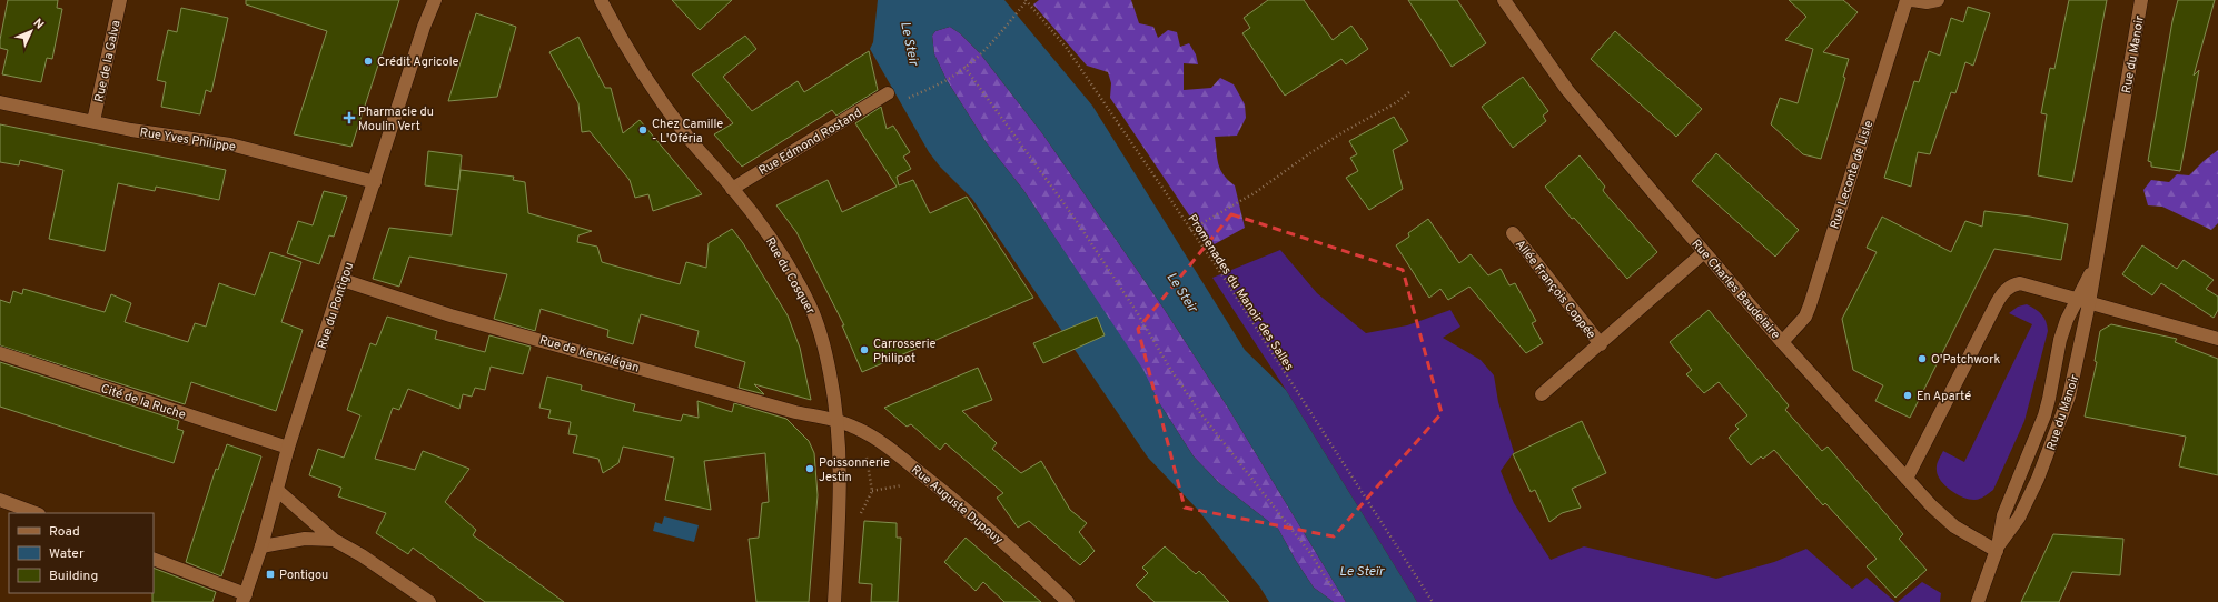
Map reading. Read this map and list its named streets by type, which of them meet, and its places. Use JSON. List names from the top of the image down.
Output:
{
  "streets": {
    "street": [
      "Rue du Manoir",
      "Rue de la Galva",
      "Rue Yves Philippe",
      "Rue Edmond Rostand",
      "Rue Leconte de Lisle",
      "Rue du Cosquer",
      "Allée François Coppée",
      "Rue Charles Baudelaire",
      "Rue du Pontigou",
      "Rue de Kervélégan",
      "Cité de la Ruche",
      "Rue Auguste Dupouy"
    ],
    "path": ["Promenades du Manoir des Salles"]
  },
  "crossings": [
    ["Rue du Manoir", "Rue Charles Baudelaire"],
    ["Rue de la Galva", "Rue Yves Philippe"],
    ["Rue Yves Philippe", "Rue du Pontigou"],
    ["Rue Edmond Rostand", "Rue du Cosquer"],
    ["Rue Leconte de Lisle", "Rue Charles Baudelaire"],
    ["Rue du Cosquer", "Rue de Kervélégan"],
    ["Rue du Cosquer", "Rue Auguste Dupouy"],
    ["Allée François Coppée", "Rue Charles Baudelaire"],
    ["Rue du Pontigou", "Rue de Kervélégan"],
    ["Rue du Pontigou", "Cité de la Ruche"],
    ["Rue de Kervélégan", "Rue Auguste Dupouy"]
  ],
  "water": ["Le Steir", "Le Steïr"],
  "places": {
    "other": [
      "Crédit Agricole",
      "Chez Camille - L'Oféria",
      "Carrosserie Philipot",
      "O'Patchwork",
      "En Aparté",
      "Poissonnerie Jestin"
    ],
    "health": ["Pharmacie du Moulin Vert"],
    "transit": ["Pontigou"]
  },
  "legend": ["Road", "Water", "Building"],
  "north": "top right"
}
